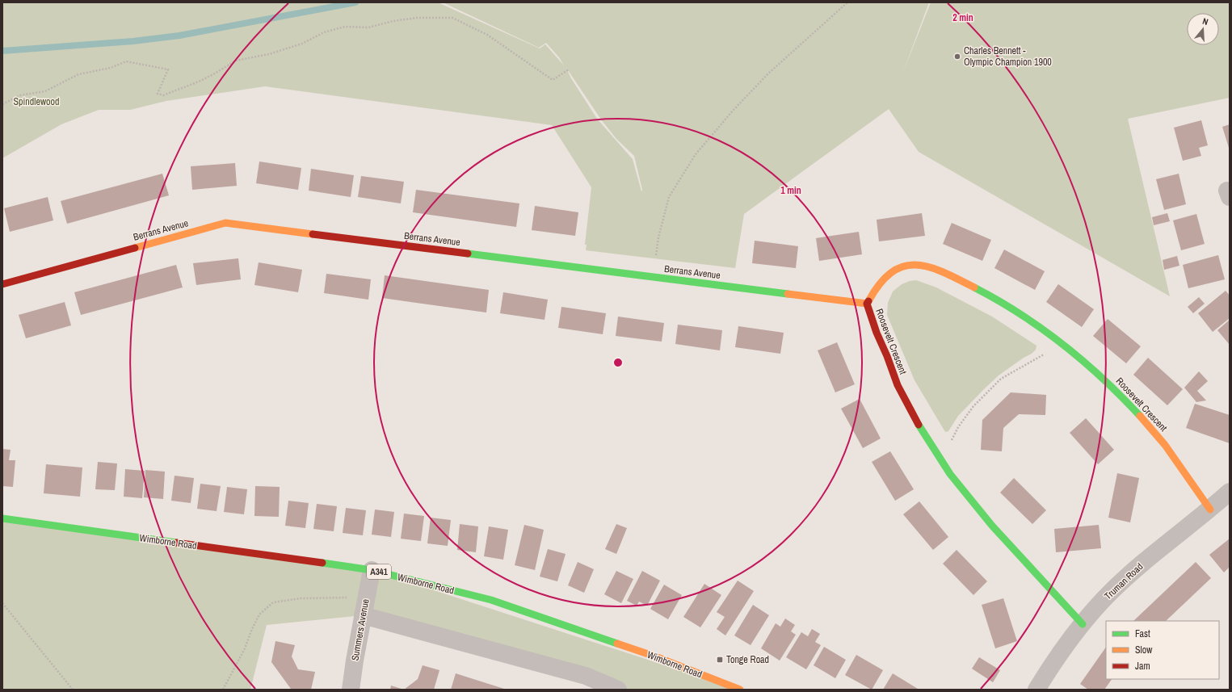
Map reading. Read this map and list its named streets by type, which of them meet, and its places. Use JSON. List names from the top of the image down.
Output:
{
  "streets": {
    "street": [
      "Berrans Avenue",
      "Roosevelt Crescent",
      "Wimborne Road",
      "A341",
      "Truman Road",
      "Summers Avenue"
    ]
  },
  "crossings": [
    ["Berrans Avenue", "Roosevelt Crescent"],
    ["Roosevelt Crescent", "Truman Road"],
    ["Wimborne Road", "Summers Avenue"]
  ],
  "parks": ["Spindlewood"],
  "places": {
    "other": ["Charles Bennett - Olympic Champion 1900"],
    "transit": ["Tonge Road"]
  },
  "legend": ["Fast", "Slow", "Jam"],
  "north": "top",
  "rings": ["2 min", "1 min"]
}
